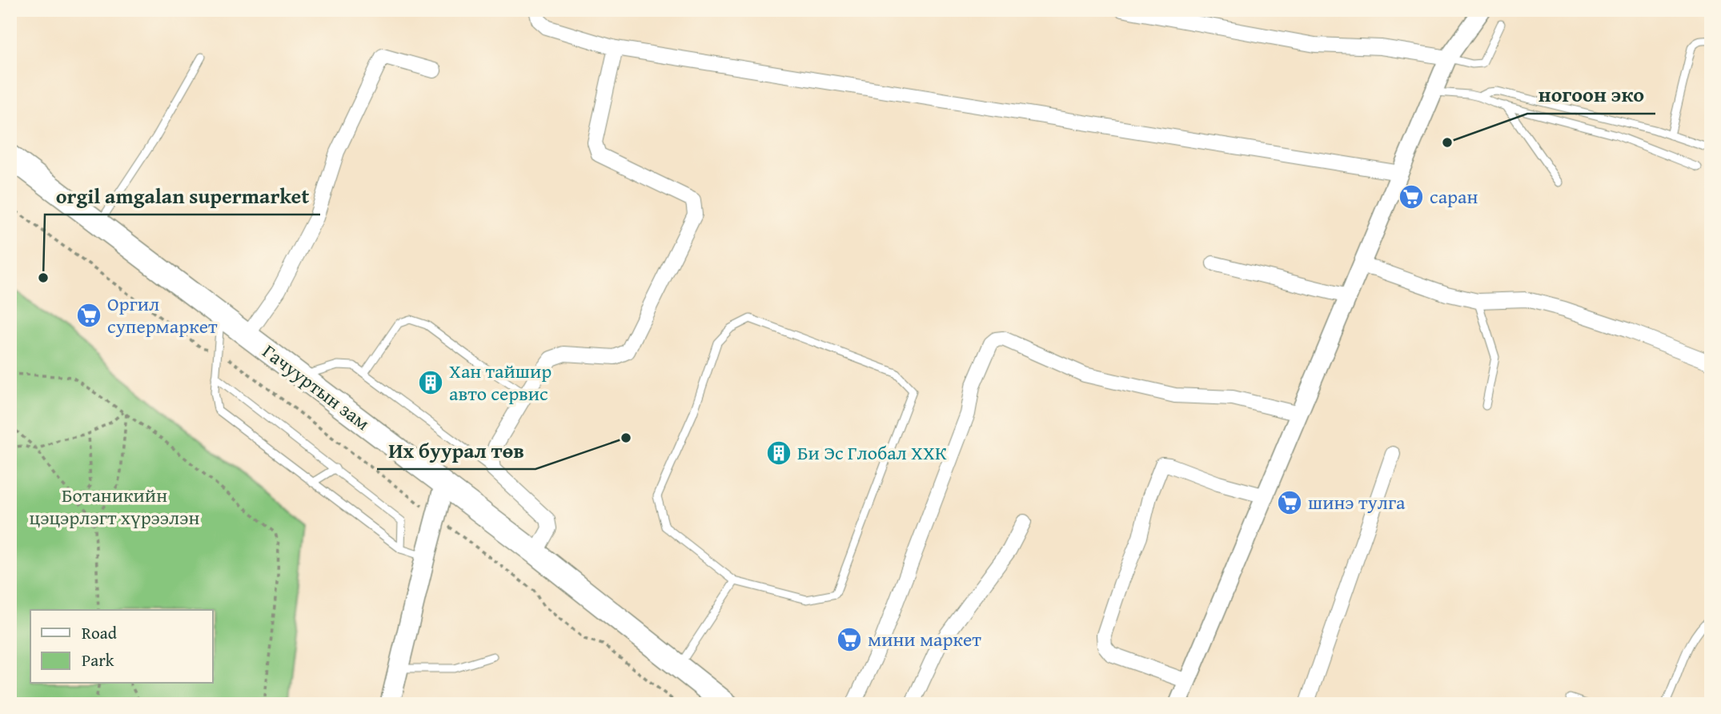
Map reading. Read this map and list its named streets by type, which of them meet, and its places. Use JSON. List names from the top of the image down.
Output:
{
  "streets": {
    "highway": ["Гачууртын зам"]
  },
  "parks": ["Ботаникийн цэцэрлэгт хүрээлэн"],
  "places": {
    "other": ["ногоон эко", "orgil amgalan supermarket", "Их буурал төв"],
    "supermarket": [
      "саран",
      "Оргил супермаркет",
      "шинэ тулга",
      "мини маркет"
    ],
    "building": ["Хан тайшир авто сервис", "Би Эс Глобал ХХК"]
  },
  "legend": ["Road", "Park"]
}
